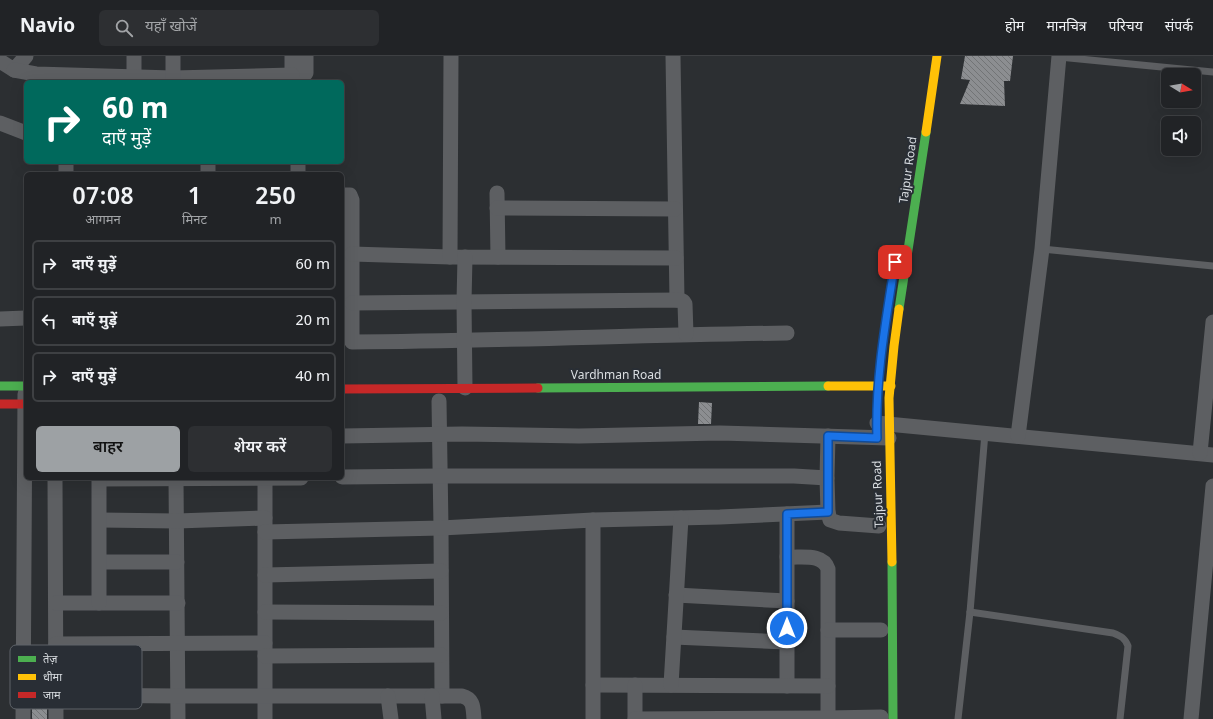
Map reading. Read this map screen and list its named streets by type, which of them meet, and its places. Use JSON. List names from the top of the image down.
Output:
{
  "streets": {
    "main road": ["Tajpur Road", "Vardhman Road"]
  },
  "crossings": [
    ["Tajpur Road", "Vardhman Road"]
  ],
  "legend": ["तेज़", "धीमा", "जाम"],
  "north": "right",
  "page": {
    "header": "Navio",
    "search": "यहाँ खोजें",
    "nav": [
      "होम",
      "मानचित्र",
      "परिचय",
      "संपर्क"
    ],
    "turn": ["60 m", "दाएँ मुड़ें"],
    "eta": [
      "07:08",
      "आगमन",
      "1",
      "मिनट",
      "250",
      "m"
    ],
    "list": [
      {
        "name": "दाएँ मुड़ें",
        "value": "60 m"
      },
      {
        "name": "बाएँ मुड़ें",
        "value": "20 m"
      },
      {
        "name": "दाएँ मुड़ें",
        "value": "40 m"
      }
    ],
    "buttons": ["बाहर", "शेयर करें"]
  }
}
